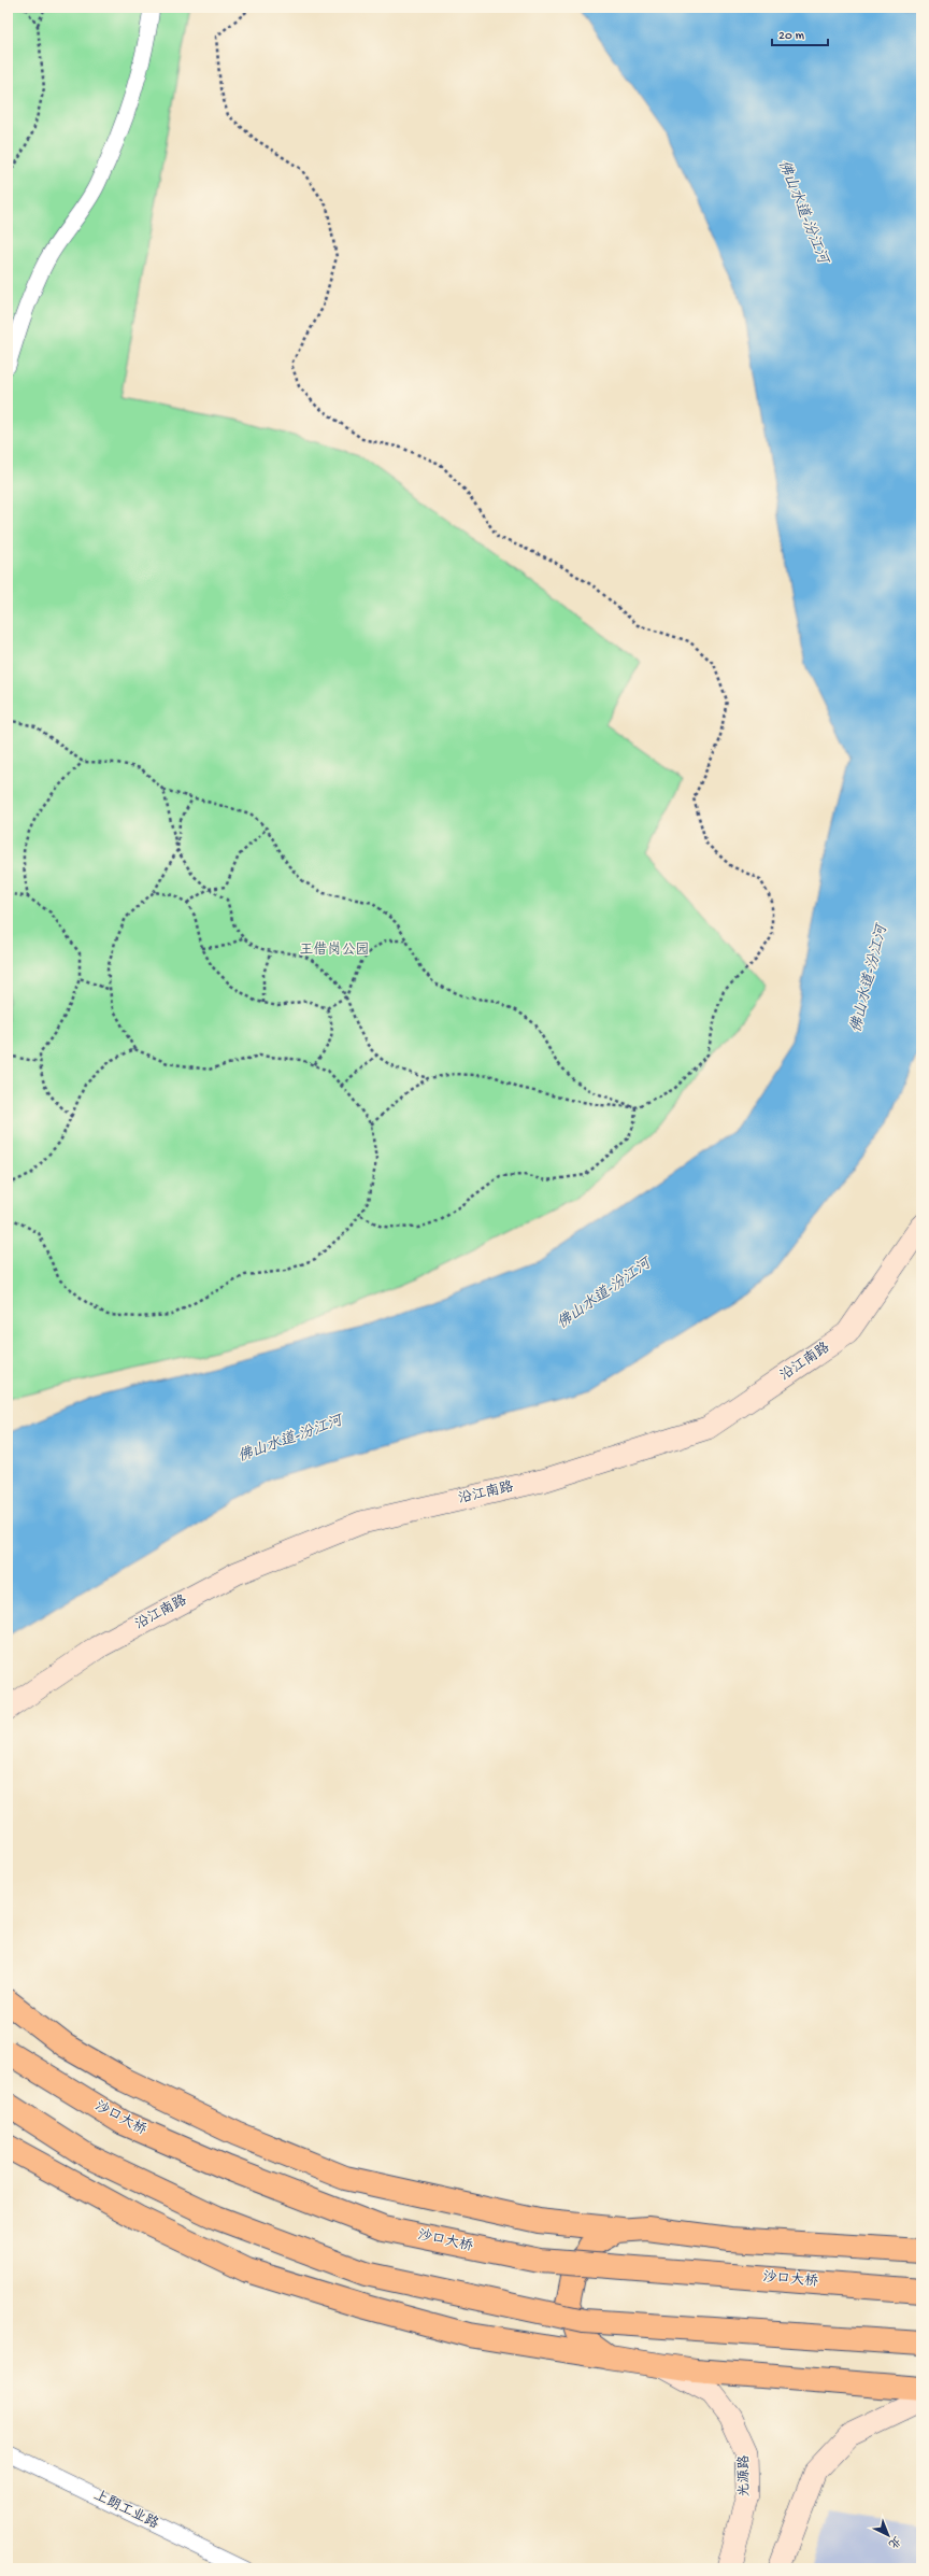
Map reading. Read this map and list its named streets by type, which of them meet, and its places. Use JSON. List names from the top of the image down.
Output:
{
  "streets": {
    "main road": ["沙口大桥"],
    "street": ["沿江南路", "光源路", "上朗工业路"]
  },
  "water": ["佛山水道-汾江河"],
  "parks": ["王借岗公园"],
  "scale_bar": "20 m",
  "north": "bottom right"
}
